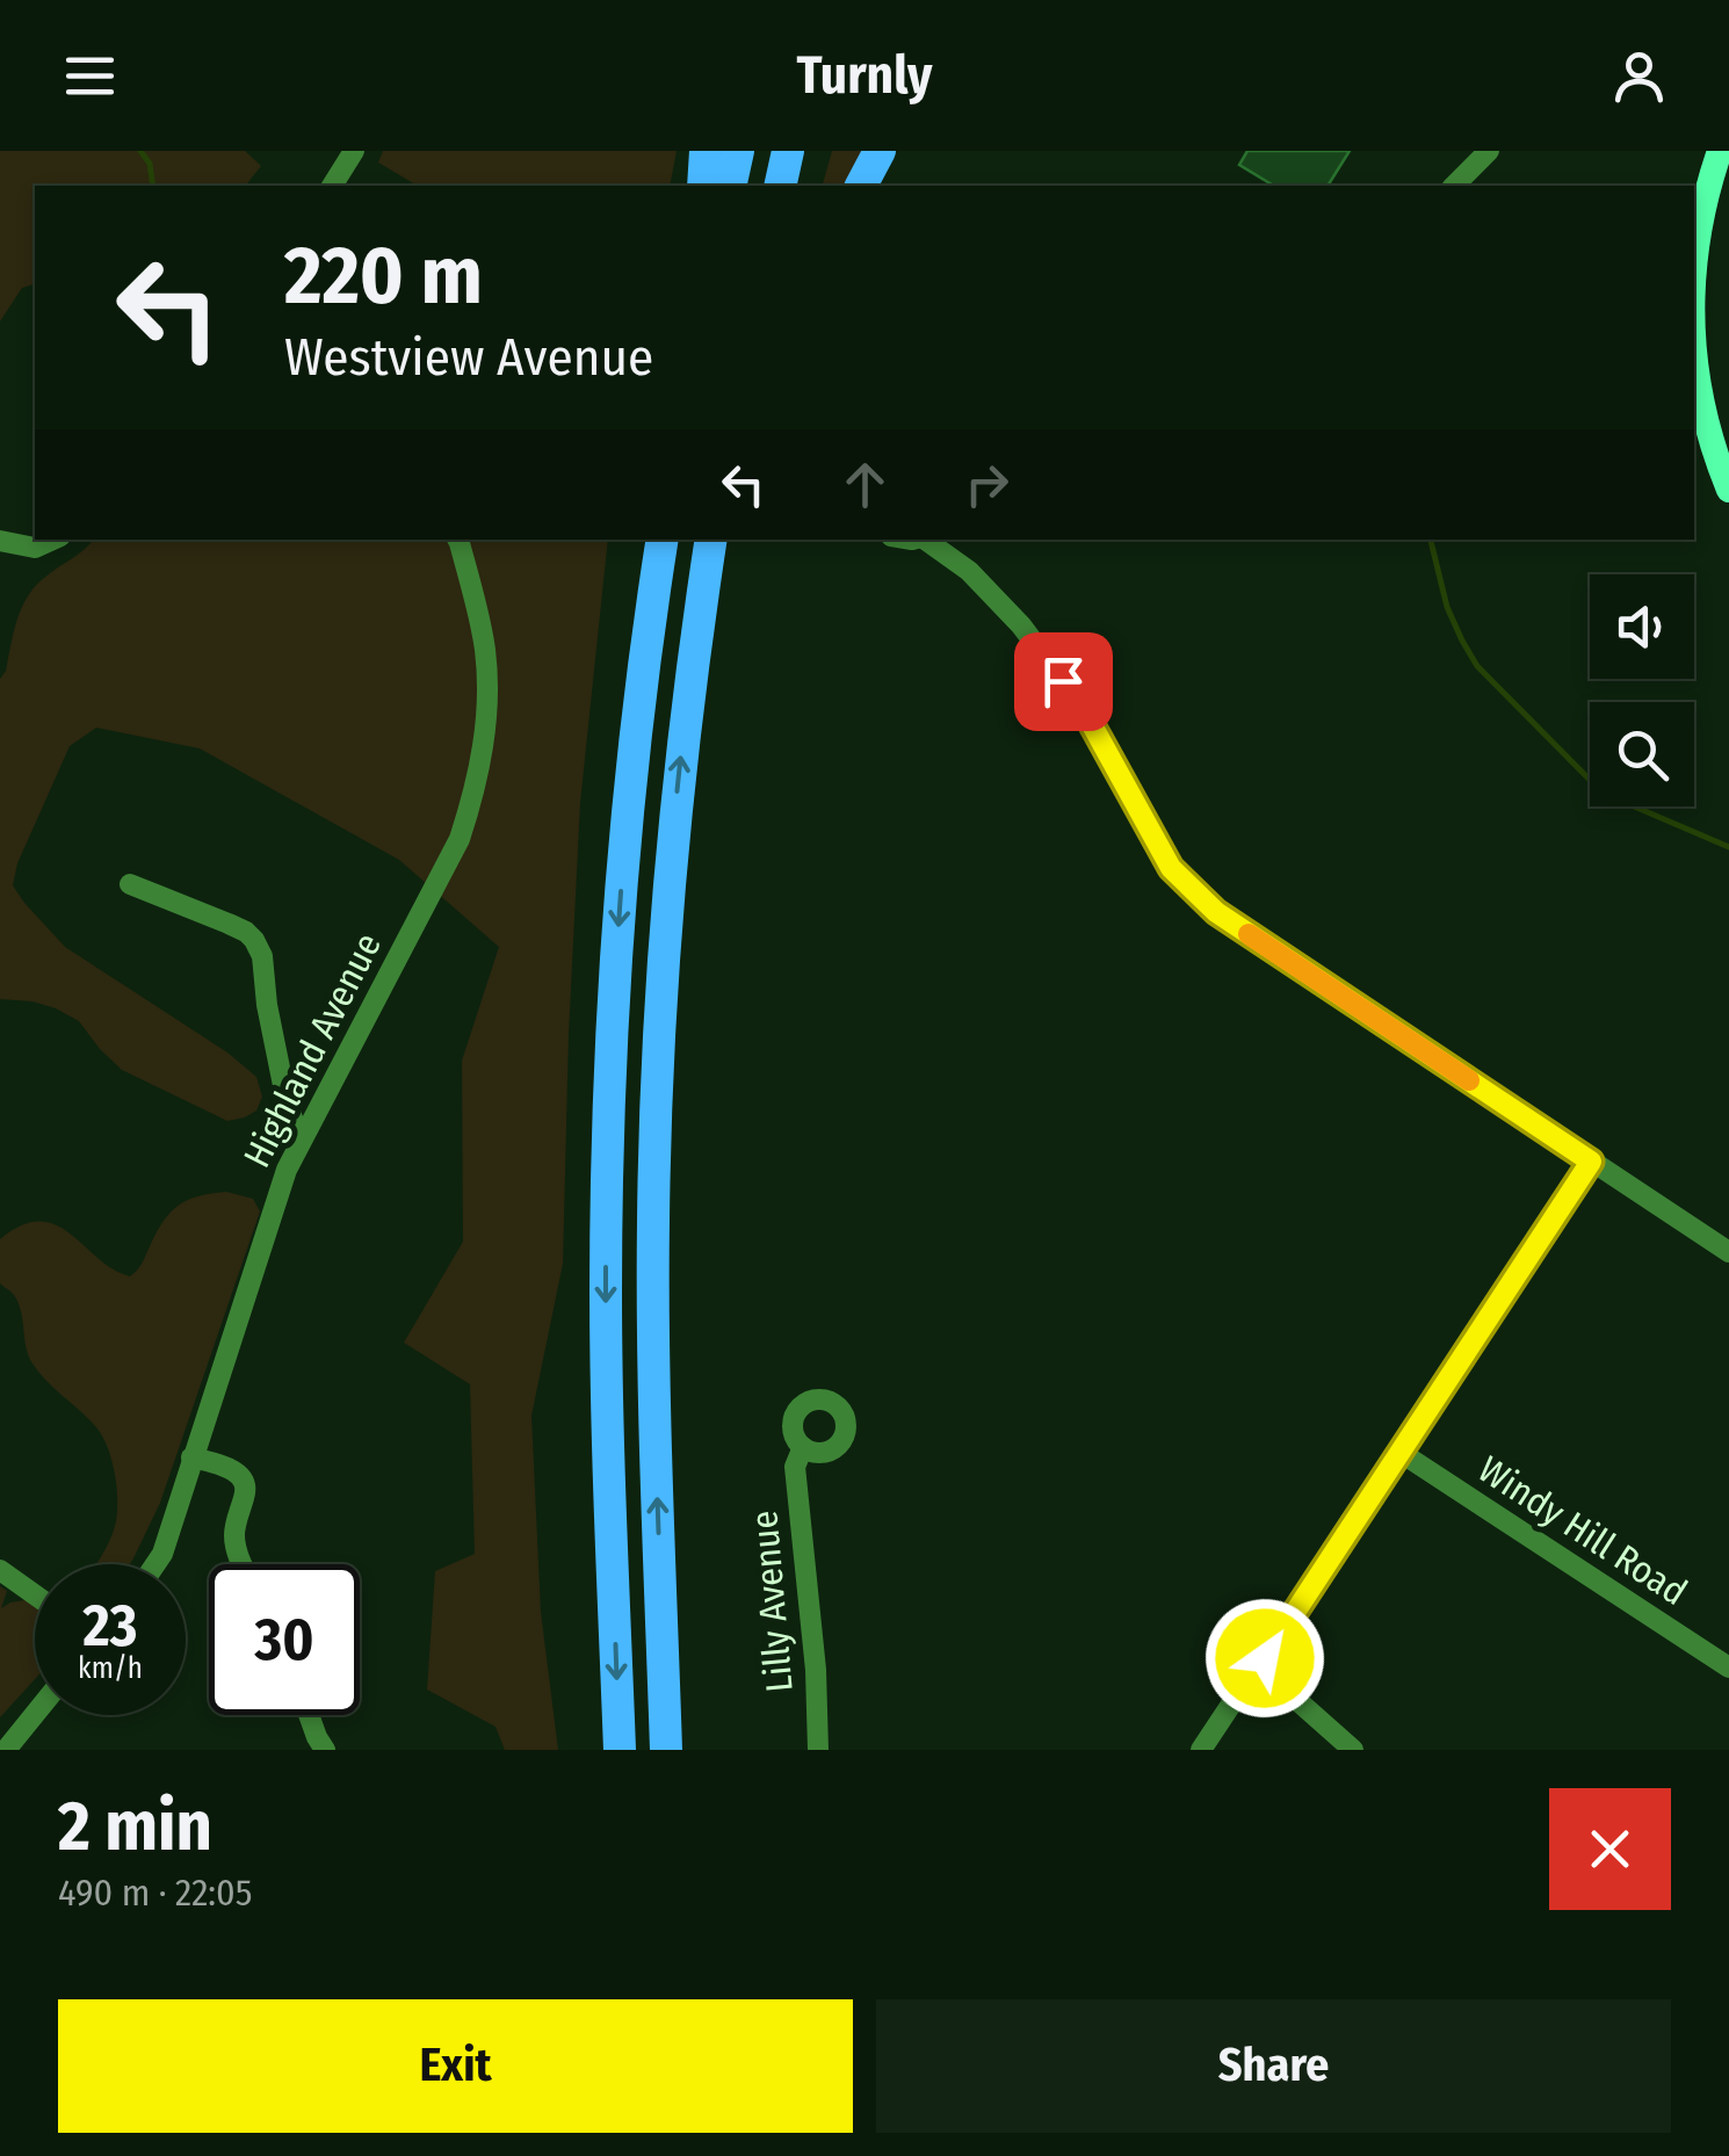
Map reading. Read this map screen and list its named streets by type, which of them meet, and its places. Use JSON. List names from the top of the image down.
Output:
{
  "streets": {
    "street": ["Highland Avenue", "Windy Hill Road", "Lilly Avenue"]
  },
  "page": {
    "header": "Turnly",
    "turn": ["220 m", "Westview Avenue"],
    "speed": "23 km/h",
    "limit": "30",
    "heading": ["2 min", "490 m · 22:05"],
    "buttons": ["Exit", "Share"]
  }
}
